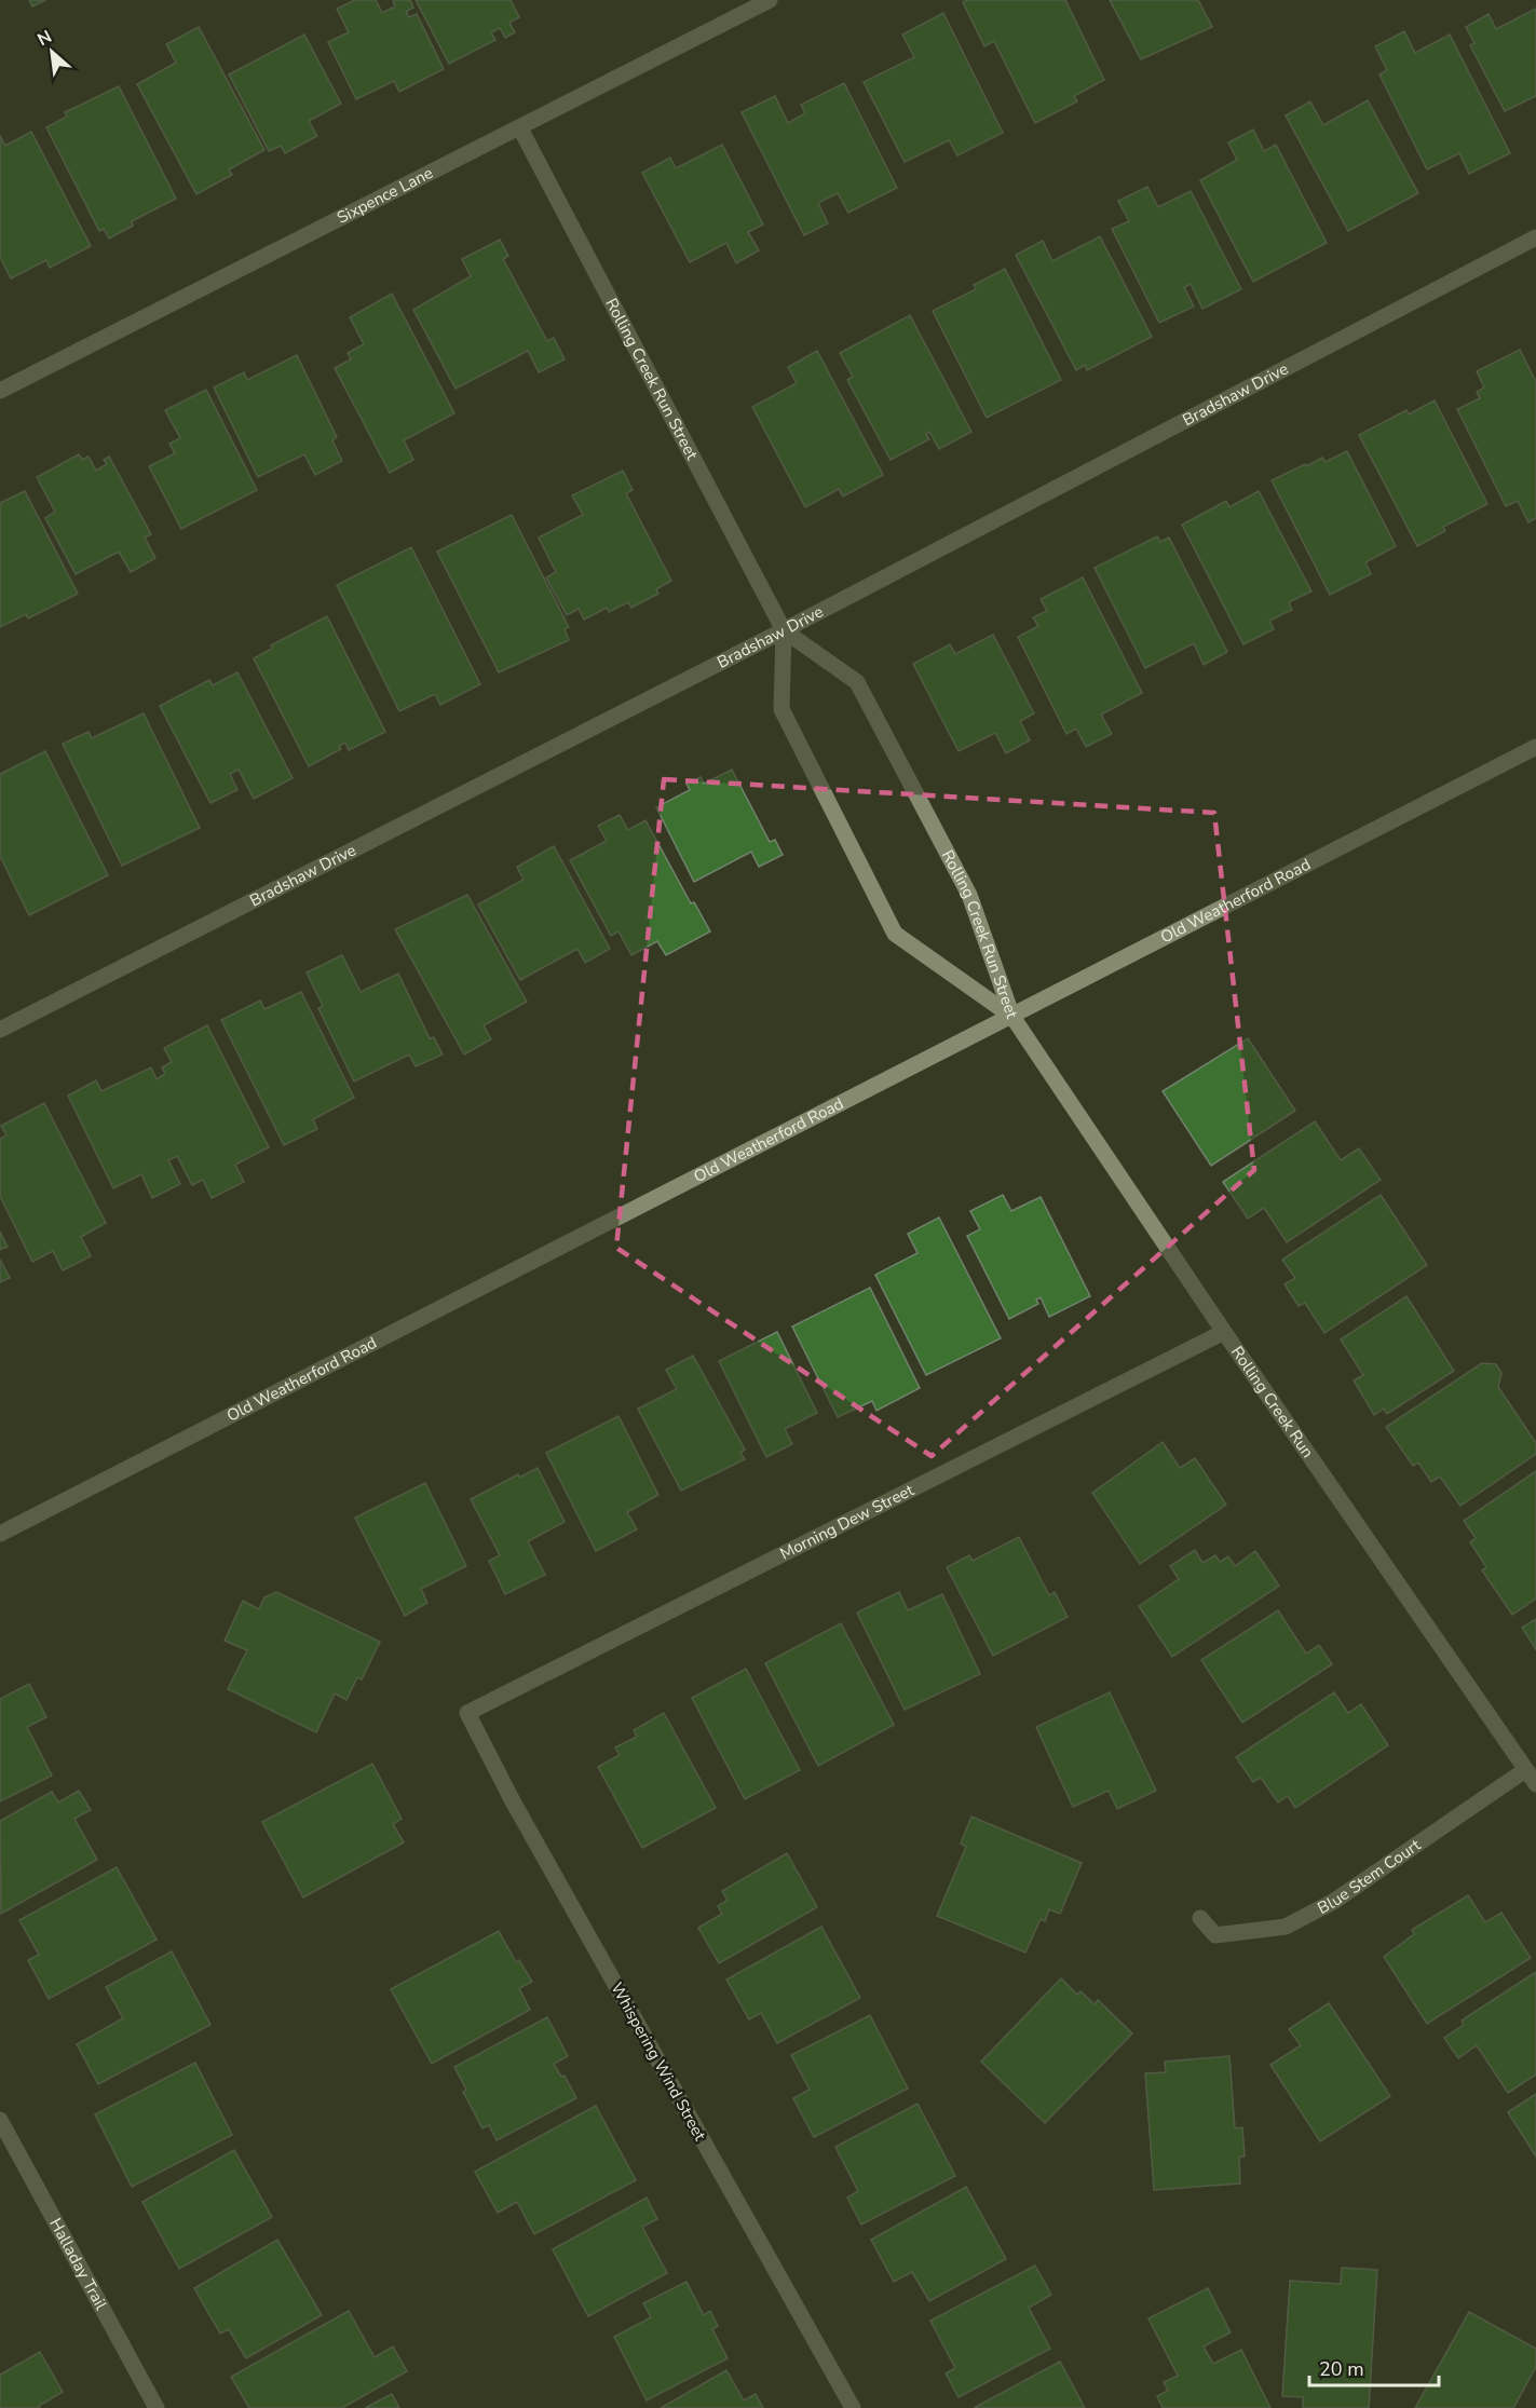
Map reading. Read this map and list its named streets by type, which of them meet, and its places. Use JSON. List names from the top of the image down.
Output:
{
  "streets": {
    "street": [
      "Sixpence Lane",
      "Rolling Creek Run Street",
      "Bradshaw Drive",
      "Old Weatherford Road",
      "Rolling Creek Run",
      "Morning Dew Street",
      "Blue Stem Court",
      "Whispering Wind Street",
      "Halladay Trail"
    ]
  },
  "crossings": [
    ["Sixpence Lane", "Rolling Creek Run Street"],
    ["Rolling Creek Run Street", "Bradshaw Drive"],
    ["Rolling Creek Run Street", "Old Weatherford Road"],
    ["Rolling Creek Run Street", "Rolling Creek Run"],
    ["Old Weatherford Road", "Rolling Creek Run"],
    ["Rolling Creek Run", "Morning Dew Street"],
    ["Rolling Creek Run", "Blue Stem Court"],
    ["Morning Dew Street", "Whispering Wind Street"]
  ],
  "scale_bar": "20 m",
  "north": "top left"
}
